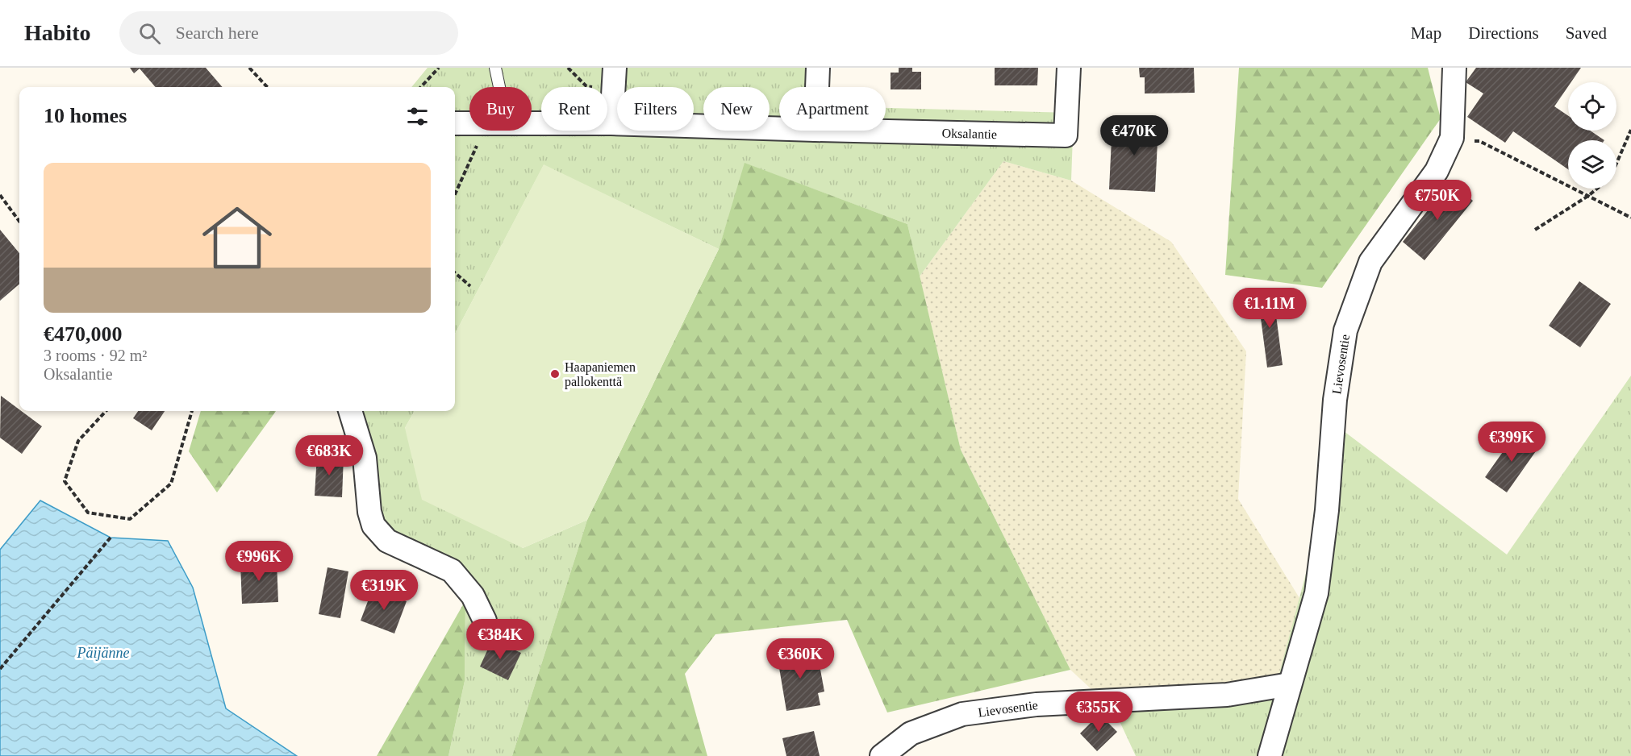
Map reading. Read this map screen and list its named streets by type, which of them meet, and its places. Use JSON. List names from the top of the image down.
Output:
{
  "streets": {
    "street": ["Oksalantie", "Lievosentie"]
  },
  "water": ["Päijänne"],
  "places": ["Haapaniemen pallokenttä"],
  "page": {
    "header": "Habito",
    "search": "Search here",
    "nav": ["Map", "Directions", "Saved"],
    "chip": [
      "Buy",
      "Rent",
      "Filters",
      "New",
      "Apartment"
    ],
    "heading": "10 homes",
    "price": [
      "€470K",
      "€750K",
      "€1.11M",
      "€399K",
      "€683K",
      "€996K",
      "€319K",
      "€384K",
      "€360K",
      "€355K"
    ],
    "list": [
      {
        "name": "€470,000",
        "note": "3 rooms · 92 m² · Oksalantie"
      }
    ]
  }
}
